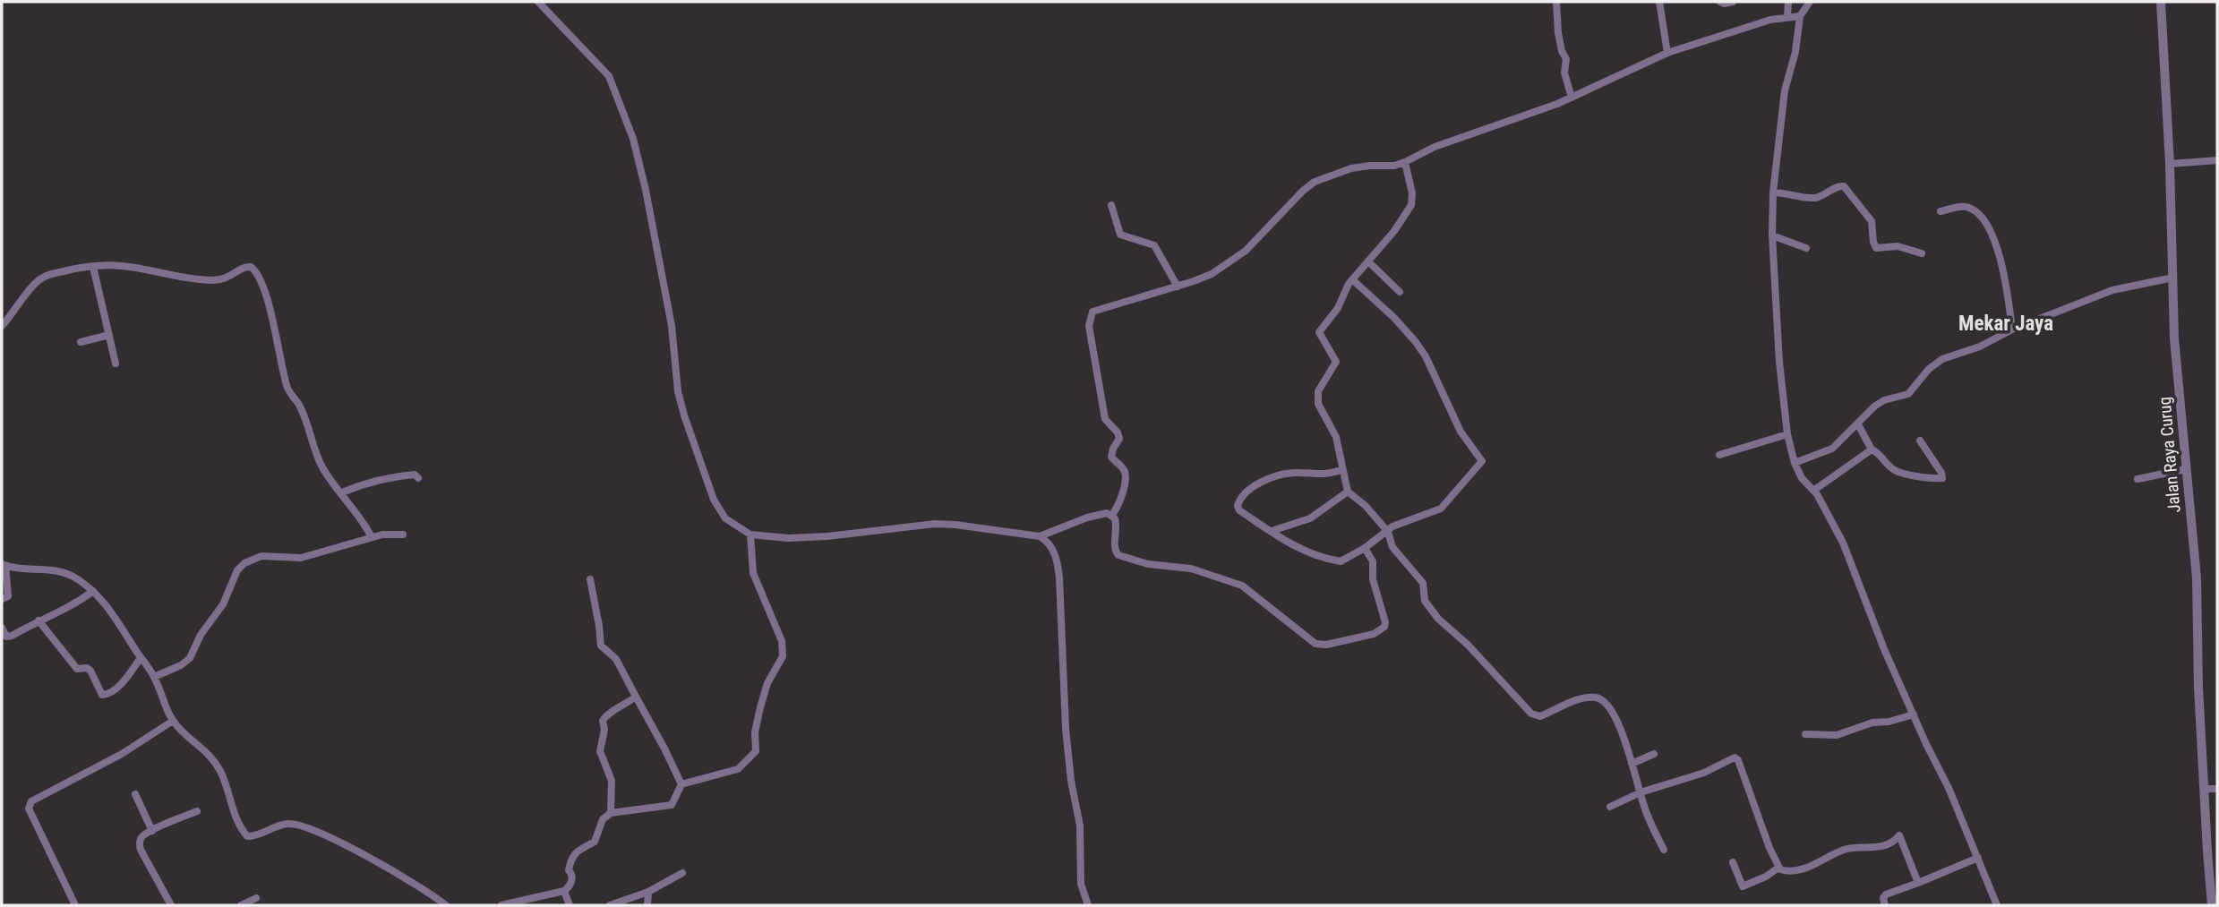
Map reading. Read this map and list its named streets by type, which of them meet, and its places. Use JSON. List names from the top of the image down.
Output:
{
  "streets": {
    "street": ["Jalan Raya Curug"]
  },
  "districts": ["Mekar Jaya"]
}
